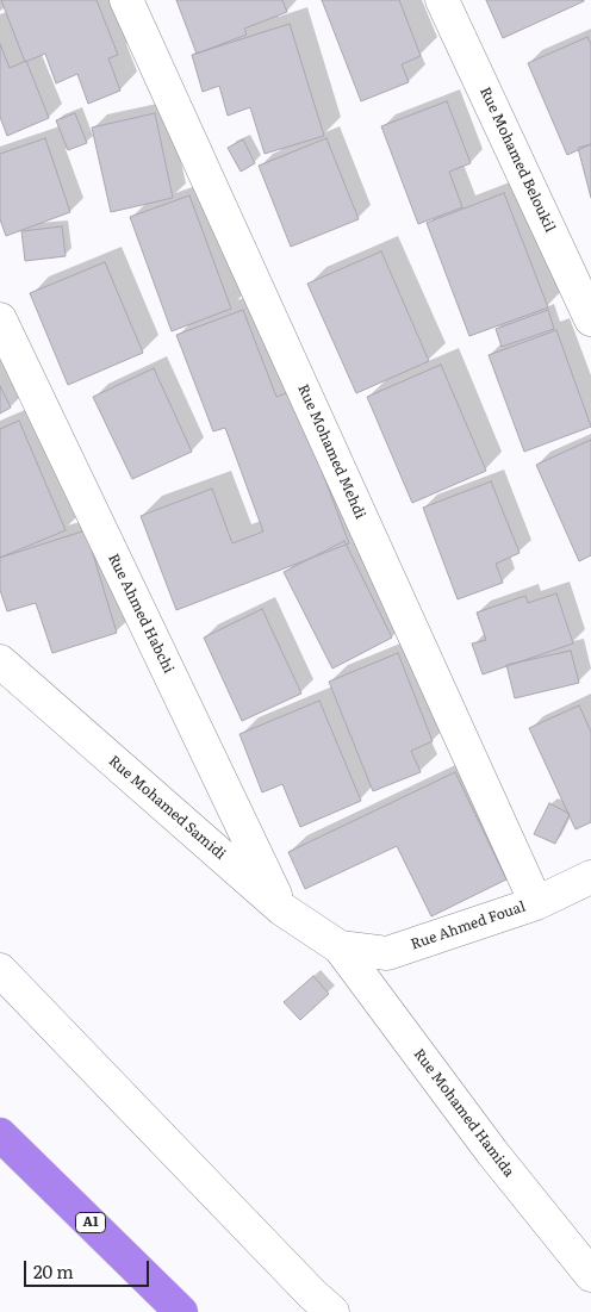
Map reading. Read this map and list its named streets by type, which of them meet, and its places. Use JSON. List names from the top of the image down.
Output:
{
  "streets": {
    "highway": ["A1"],
    "street": [
      "Rue Mohamed Beloukil",
      "Rue Mohamed Mehdi",
      "Rue Ahmed Habchi",
      "Rue Mohamed Samidi",
      "Rue Ahmed Foual",
      "Rue Mohamed Hamida"
    ]
  },
  "crossings": [
    ["Rue Mohamed Mehdi", "Rue Ahmed Foual"],
    ["Rue Ahmed Habchi", "Rue Mohamed Samidi"],
    ["Rue Mohamed Samidi", "Rue Ahmed Foual"],
    ["Rue Mohamed Samidi", "Rue Mohamed Hamida"],
    ["Rue Ahmed Foual", "Rue Mohamed Hamida"]
  ],
  "scale_bar": "20 m"
}
